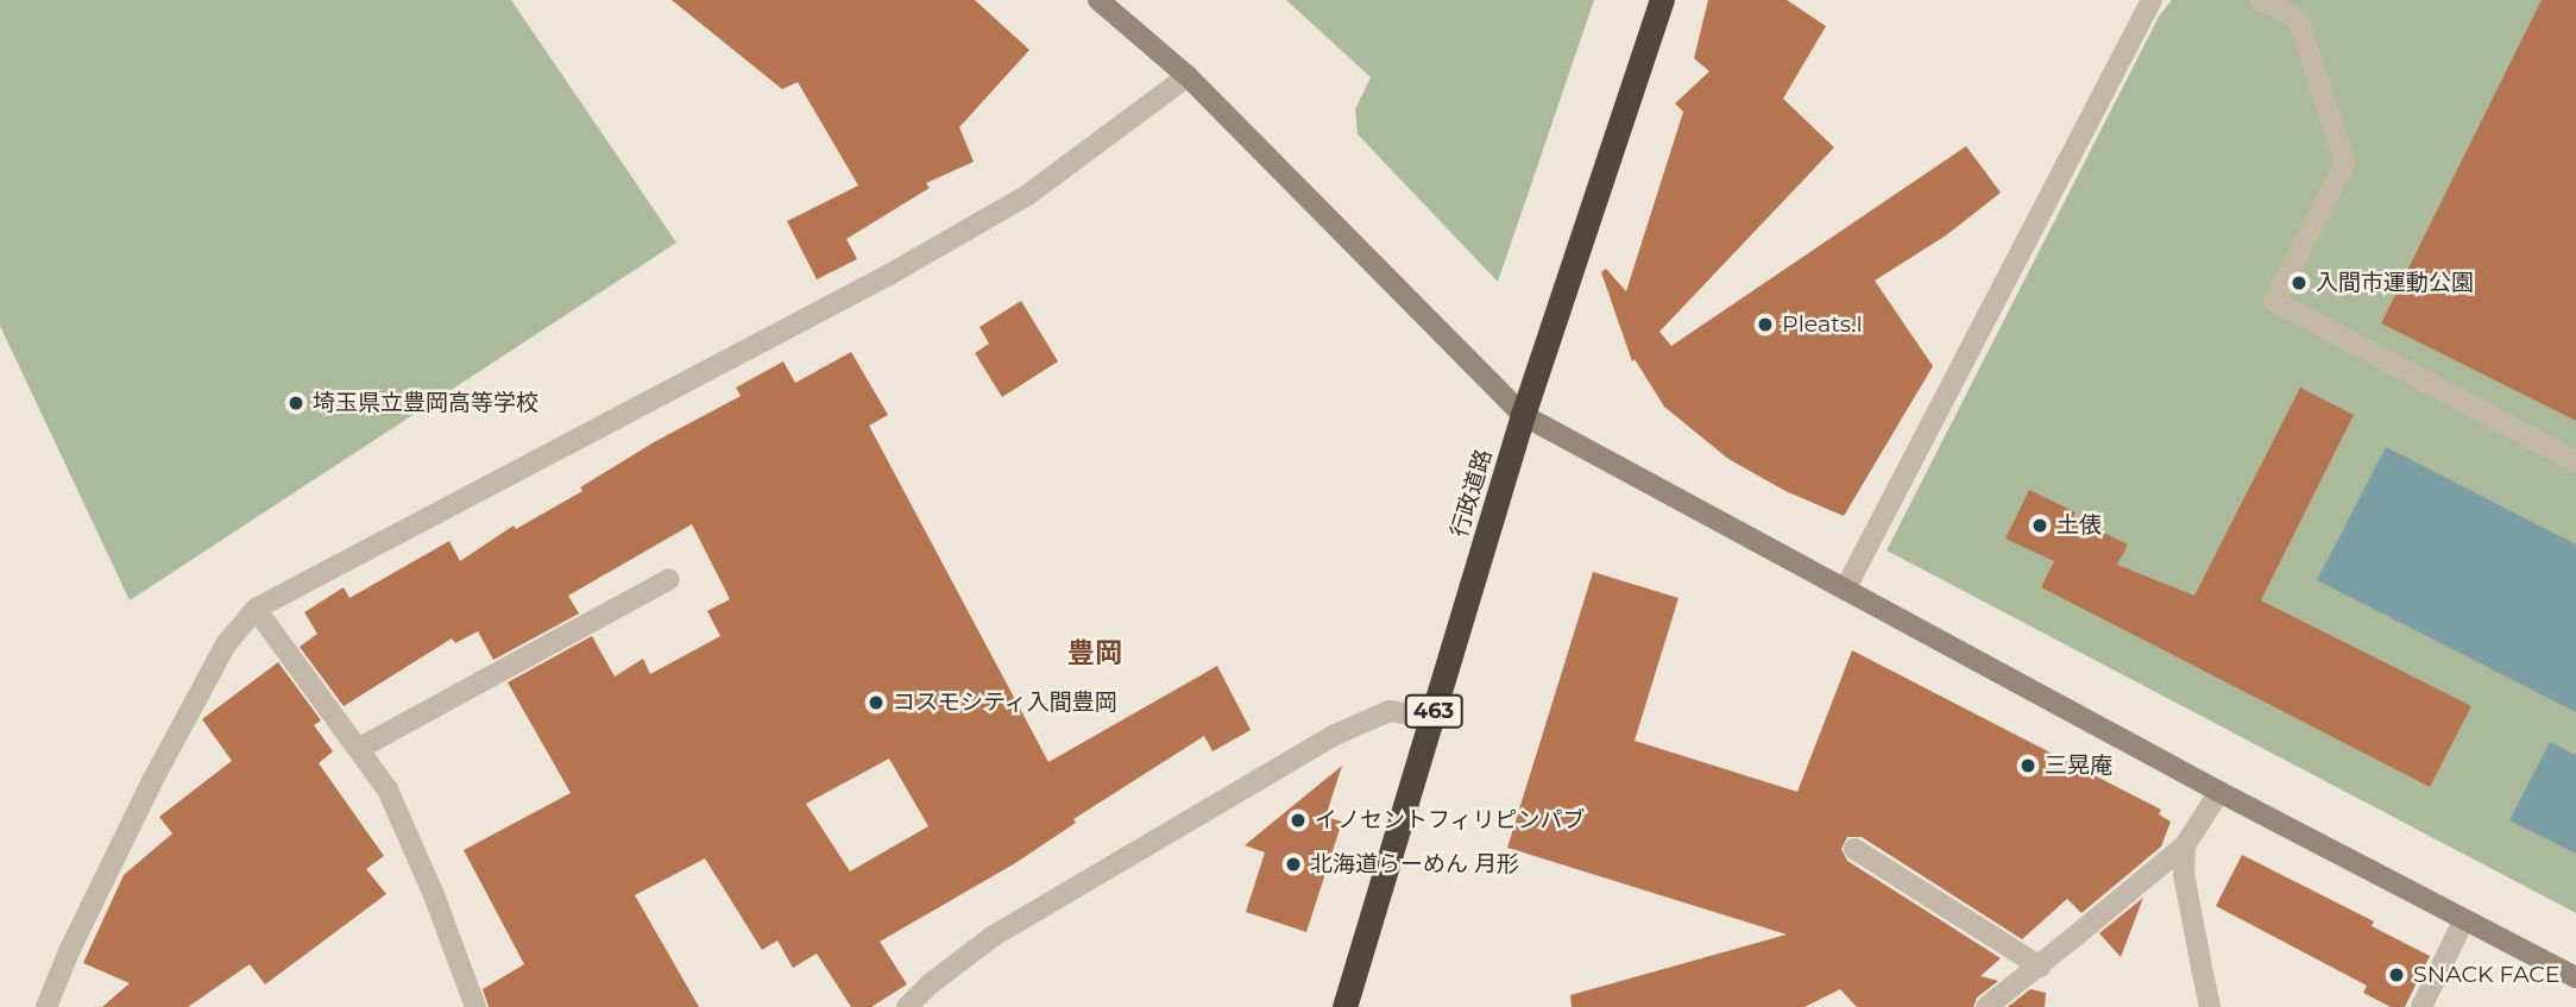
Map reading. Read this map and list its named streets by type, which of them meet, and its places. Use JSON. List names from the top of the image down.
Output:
{
  "streets": {
    "highway": ["行政道路", "463"]
  },
  "districts": ["豊岡"],
  "places": [
    "入間市運動公園",
    "Pleats.I",
    "埼玉県立豊岡高等学校",
    "土俵",
    "コスモシティ入間豊岡",
    "三晃庵",
    "イノセントフィリピンパブ",
    "北海道らーめん 月形",
    "SNACK FACE"
  ]
}
